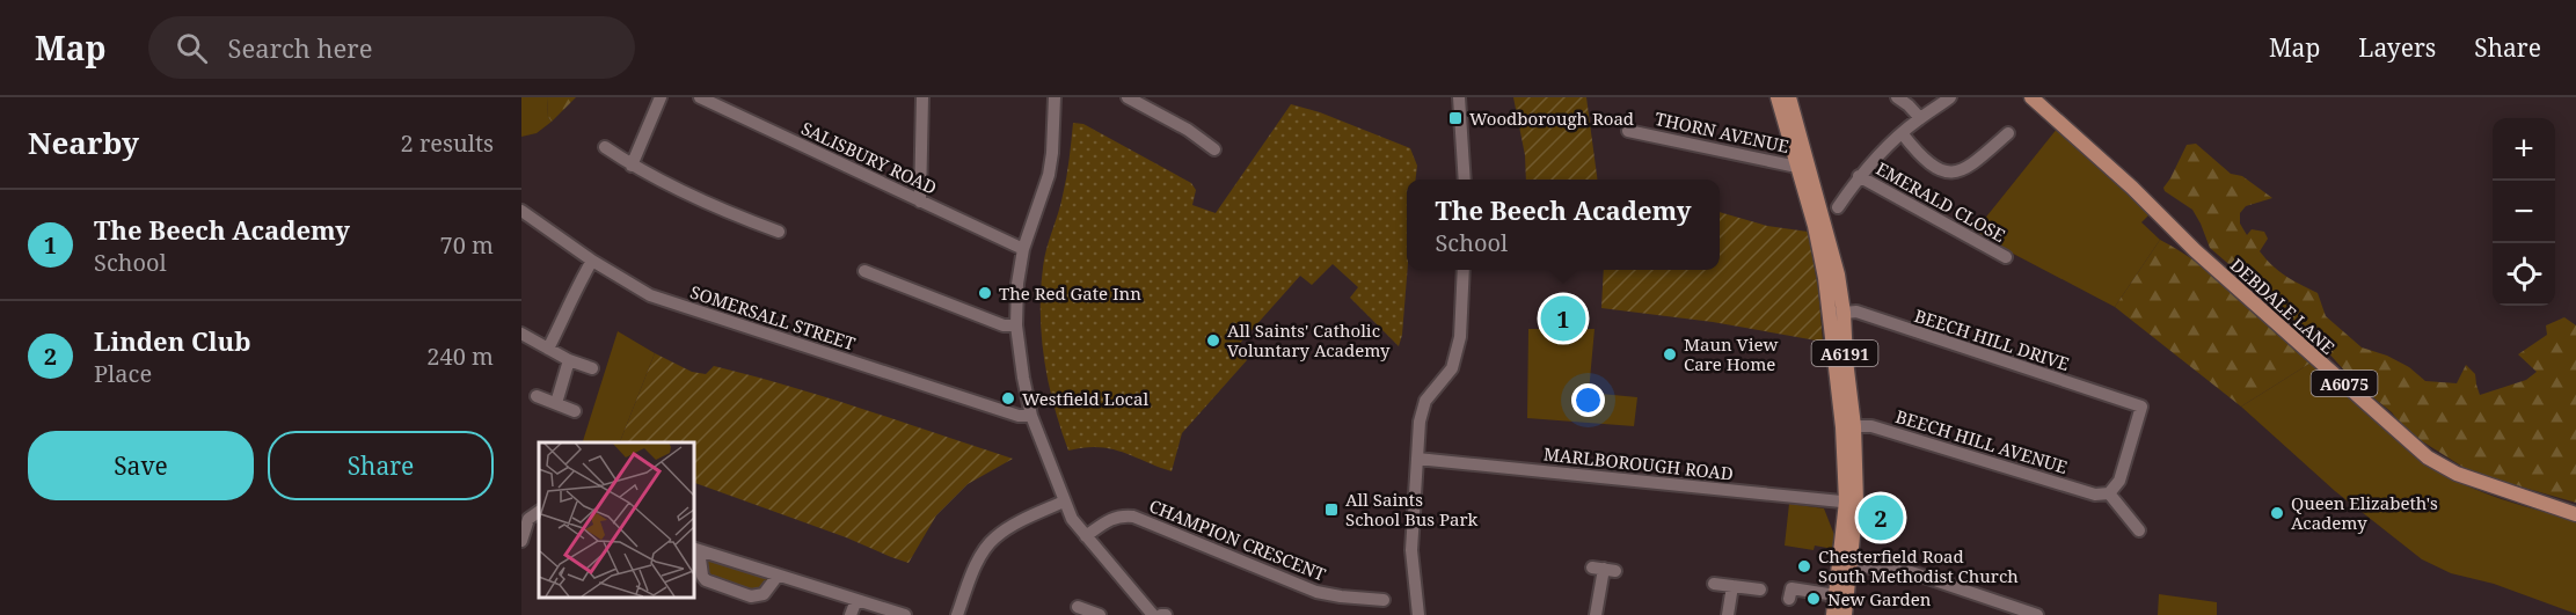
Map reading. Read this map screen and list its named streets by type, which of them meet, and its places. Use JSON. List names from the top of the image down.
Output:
{
  "streets": {
    "main road": ["DEBDALE LANE", "A6191", "A6075"],
    "street": [
      "THORN AVENUE",
      "SALISBURY ROAD",
      "EMERALD CLOSE",
      "SOMERSALL STREET",
      "BEECH HILL DRIVE",
      "BEECH HILL AVENUE",
      "MARLBOROUGH ROAD",
      "CHAMPION CRESCENT"
    ]
  },
  "crossings": [
    ["THORN AVENUE", "A6191"],
    ["BEECH HILL DRIVE", "A6191"],
    ["BEECH HILL DRIVE", "BEECH HILL AVENUE"],
    ["A6191", "BEECH HILL AVENUE"],
    ["A6191", "MARLBOROUGH ROAD"]
  ],
  "places": {
    "transit": ["Woodborough Road", "All Saints School Bus Park"],
    "other": [
      "The Red Gate Inn",
      "All Saints' Catholic Voluntary Academy",
      "Maun View Care Home",
      "Westfield Local",
      "Queen Elizabeth's Academy",
      "Chesterfield Road South Methodist Church",
      "New Garden"
    ]
  },
  "page": {
    "header": "Map",
    "search": "Search here",
    "nav": ["Map", "Layers", "Share"],
    "heading": ["Nearby", "2 results"],
    "map_buttons": ["+", "−"],
    "popup": ["The Beech Academy", "School"],
    "list": [
      {
        "mark": "1",
        "name": "The Beech Academy",
        "note": "School",
        "value": "70 m"
      },
      {
        "mark": "2",
        "name": "Linden Club",
        "note": "Place",
        "value": "240 m"
      }
    ],
    "pins": ["1", "2"],
    "buttons": ["Save", "Share"]
  }
}
